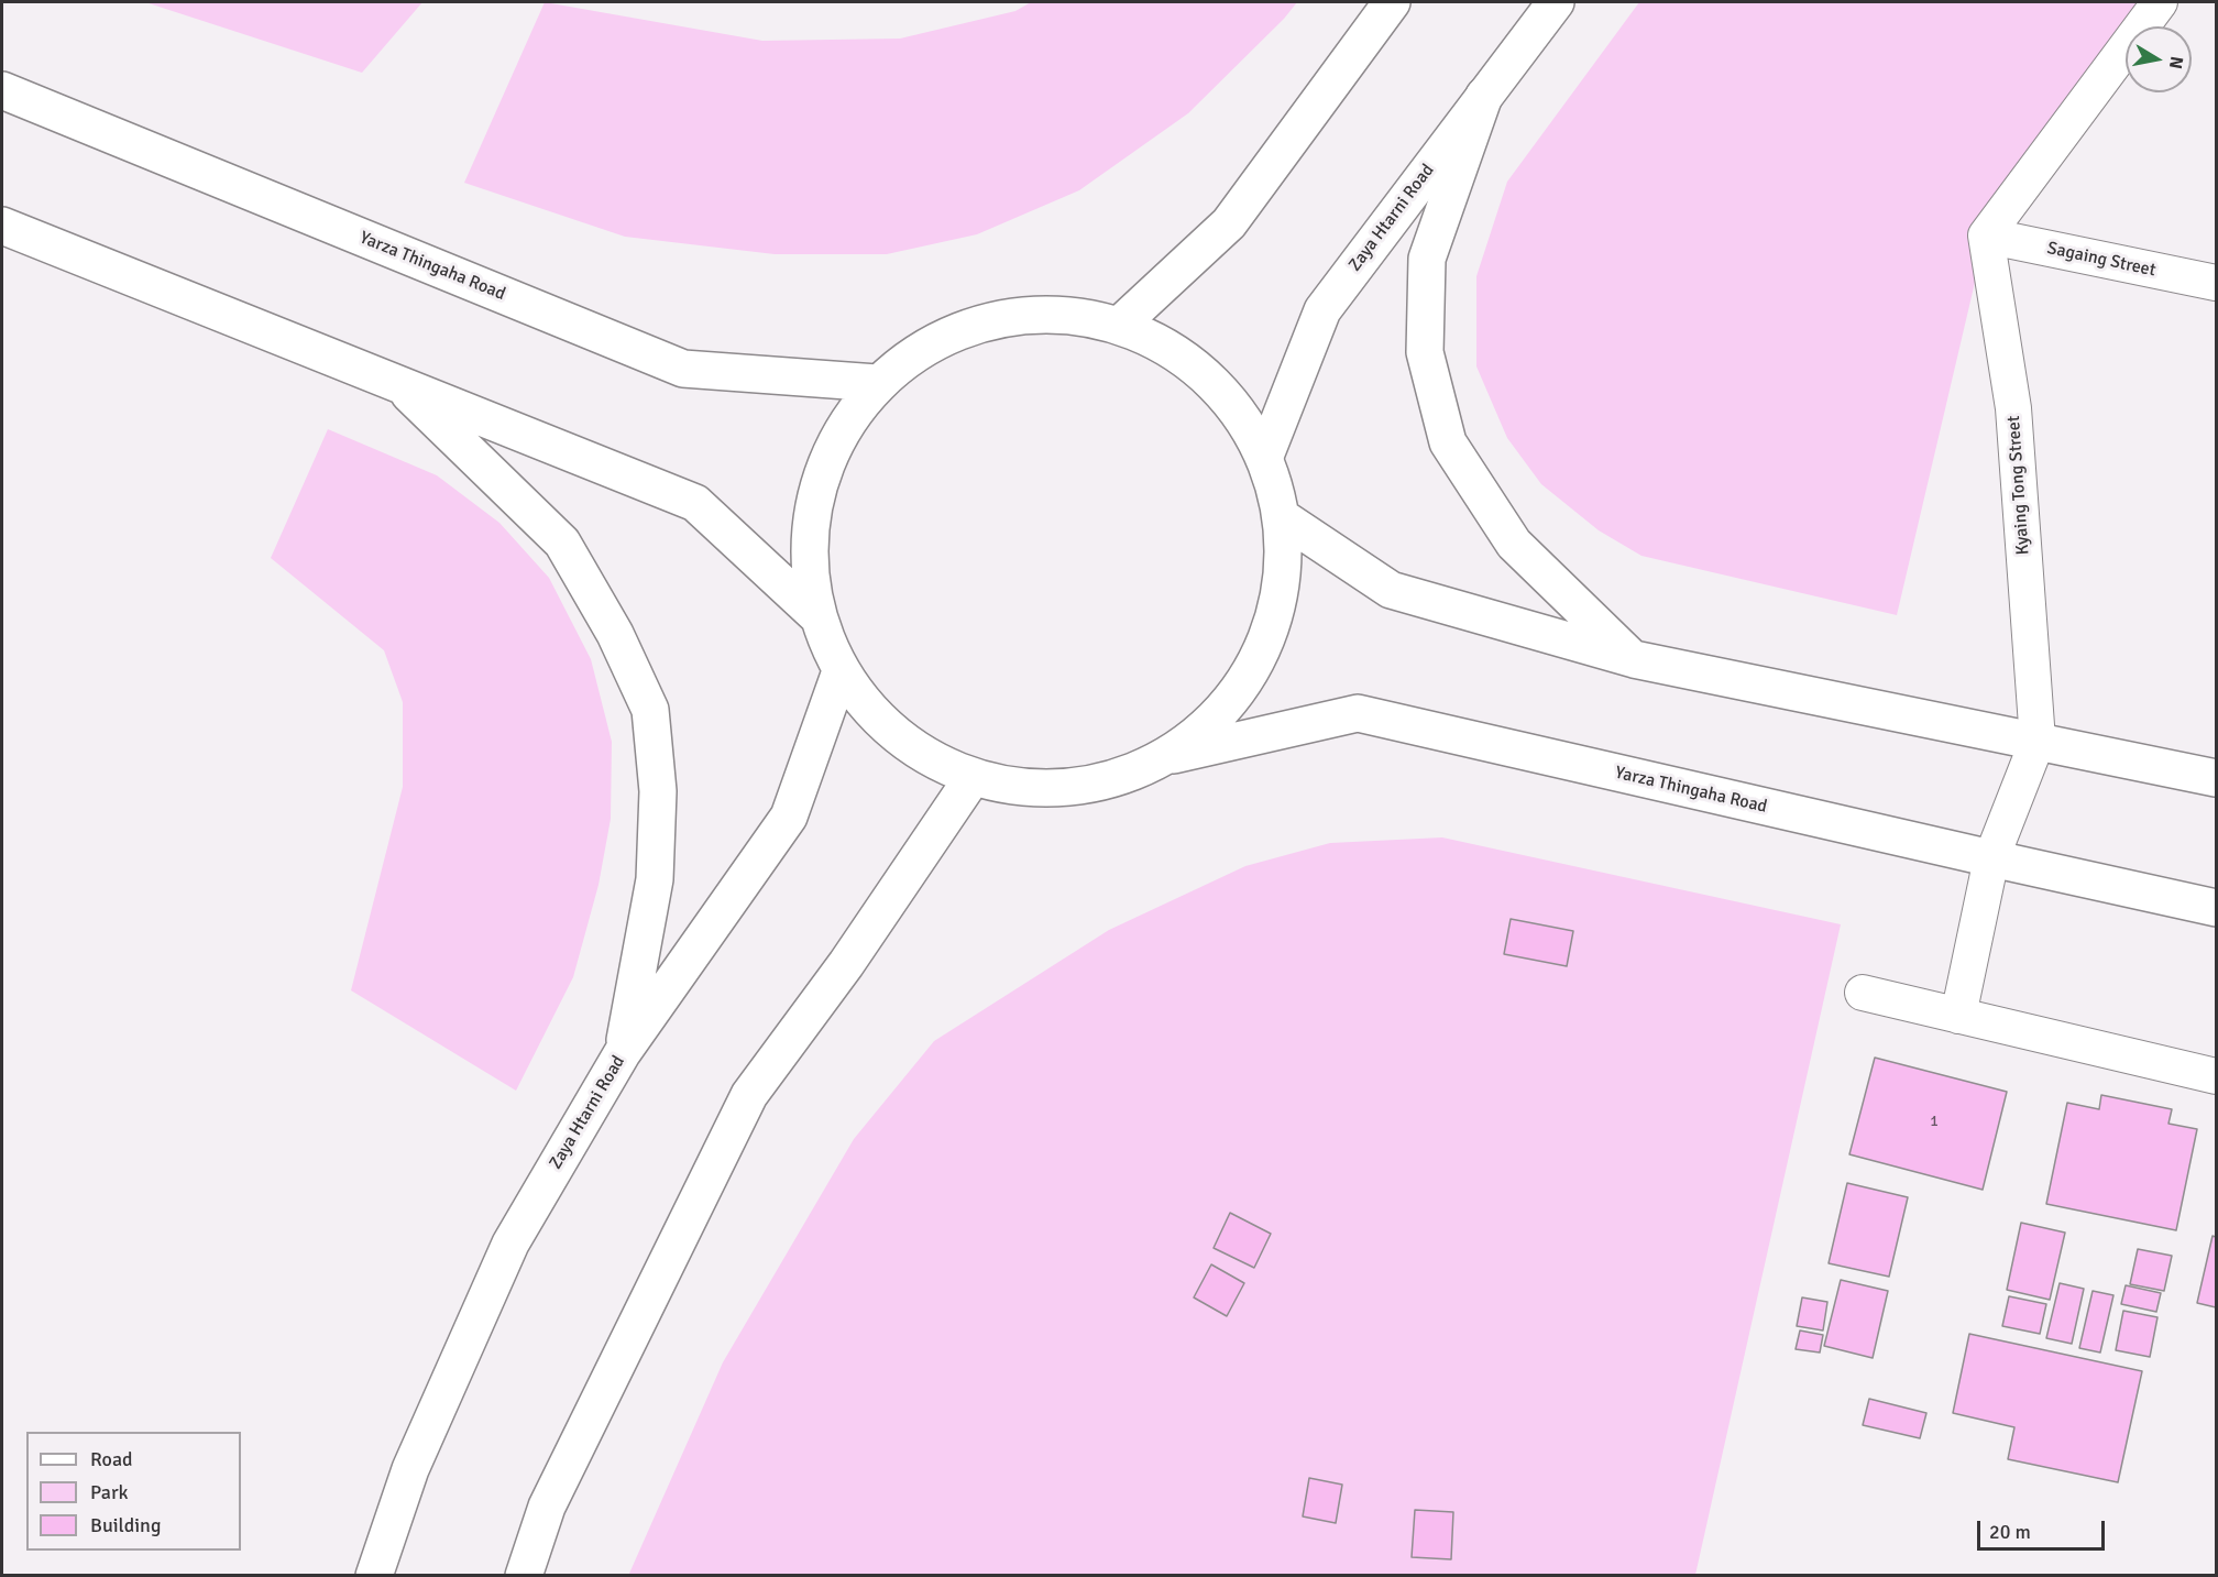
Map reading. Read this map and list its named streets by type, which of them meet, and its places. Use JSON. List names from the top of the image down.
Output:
{
  "streets": {
    "main road": ["Zaya Htarni Road", "Yarza Thingaha Road"],
    "street": ["Sagaing Street", "Kyaing Tong Street"]
  },
  "crossings": [
    ["Sagaing Street", "Kyaing Tong Street"],
    ["Yarza Thingaha Road", "Kyaing Tong Street"]
  ],
  "house_numbers": ["1"],
  "legend": ["Road", "Park", "Building"],
  "scale_bar": "20 m",
  "north": "right"
}
